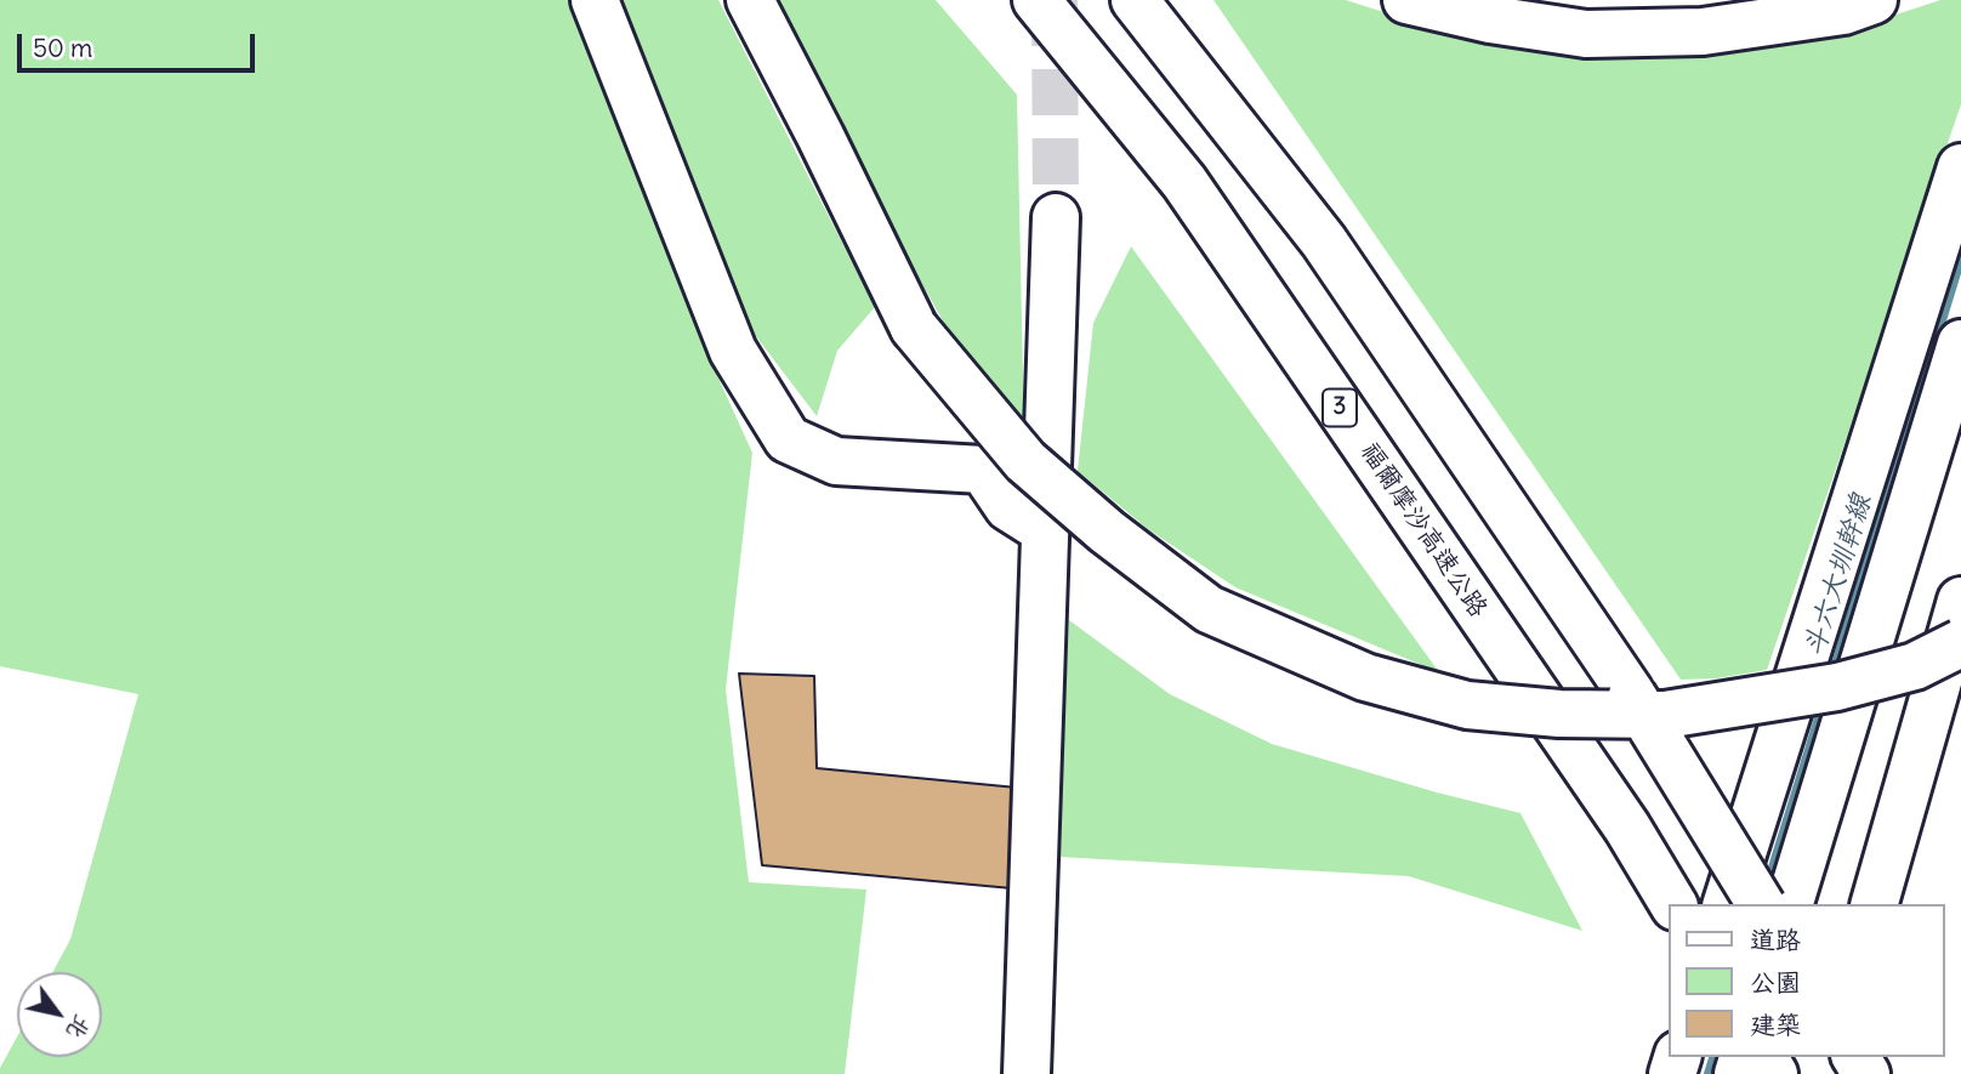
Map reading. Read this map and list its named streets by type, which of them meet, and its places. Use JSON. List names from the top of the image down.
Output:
{
  "streets": {
    "main road": ["3", "福爾摩沙高速公路"]
  },
  "water": ["斗六大圳幹線"],
  "legend": ["道路", "公園", "建築"],
  "scale_bar": "50 m",
  "north": "bottom right"
}
